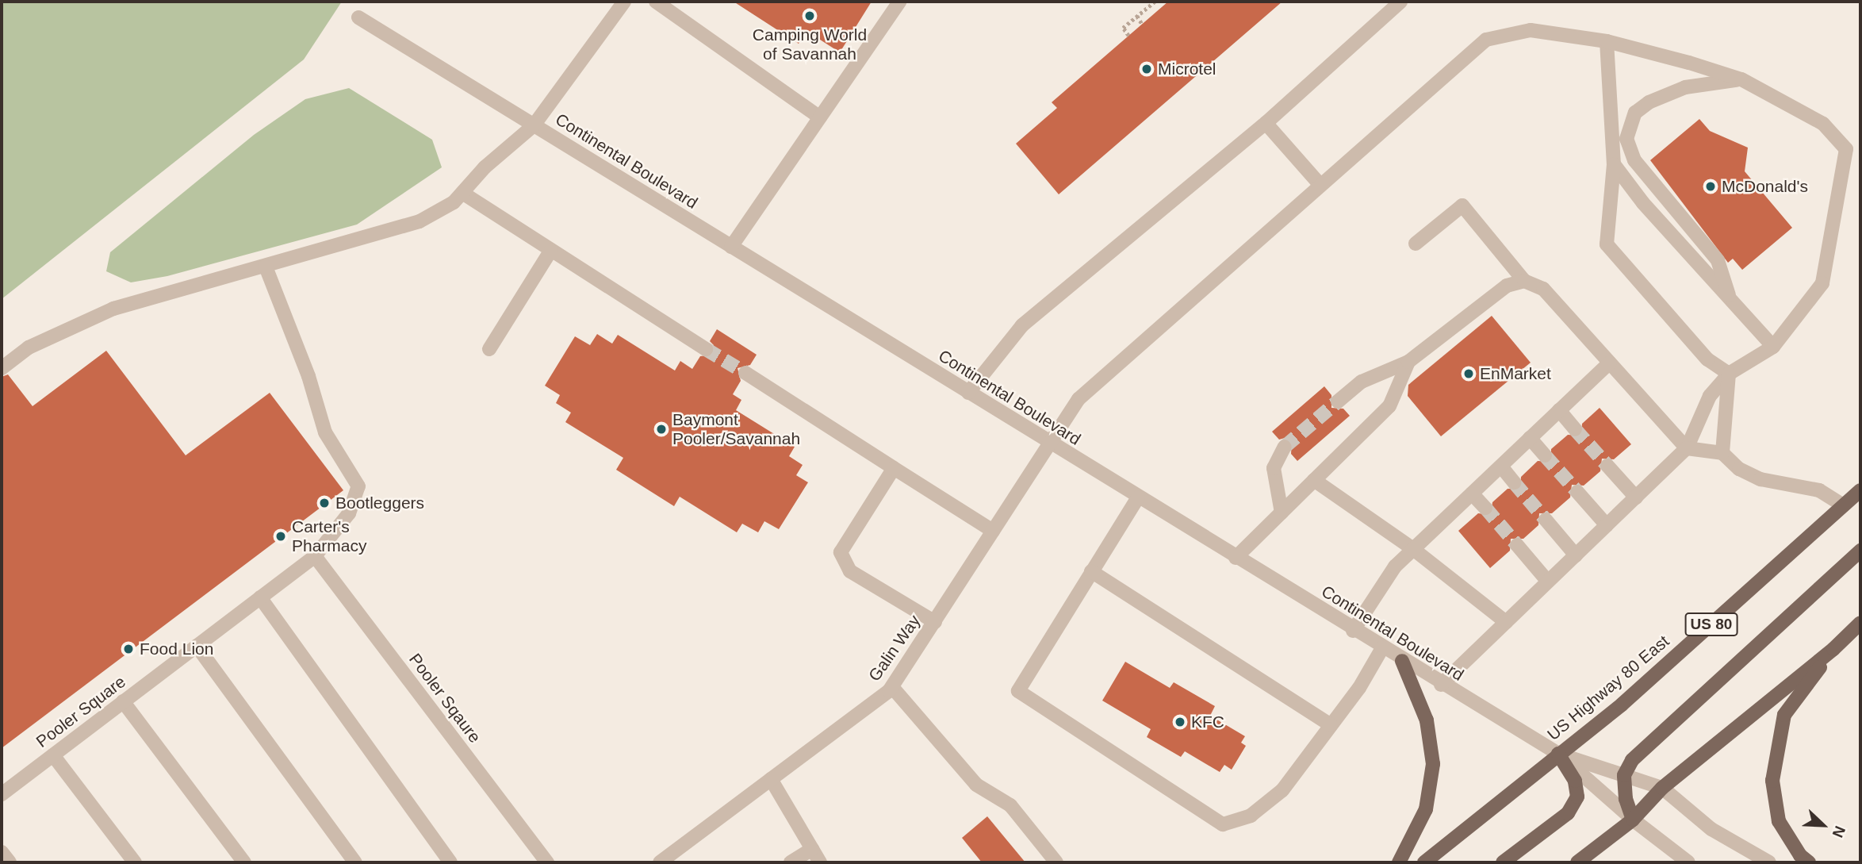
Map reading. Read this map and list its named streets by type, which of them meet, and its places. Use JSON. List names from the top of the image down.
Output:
{
  "streets": {
    "main road": ["US 80", "US Highway 80 East"],
    "street": [
      "Continental Boulevard",
      "Galin Way",
      "Pooler Sqaure",
      "Pooler Square"
    ]
  },
  "crossings": [
    ["Continental Boulevard", "Galin Way"],
    ["Continental Boulevard", "US Highway 80 East"],
    ["Pooler Sqaure", "Pooler Square"]
  ],
  "places": [
    "Camping World of Savannah",
    "Microtel",
    "McDonald's",
    "EnMarket",
    "Baymont Pooler/Savannah",
    "Bootleggers",
    "Carter's Pharmacy",
    "Food Lion",
    "KFC"
  ],
  "north": "bottom right"
}
